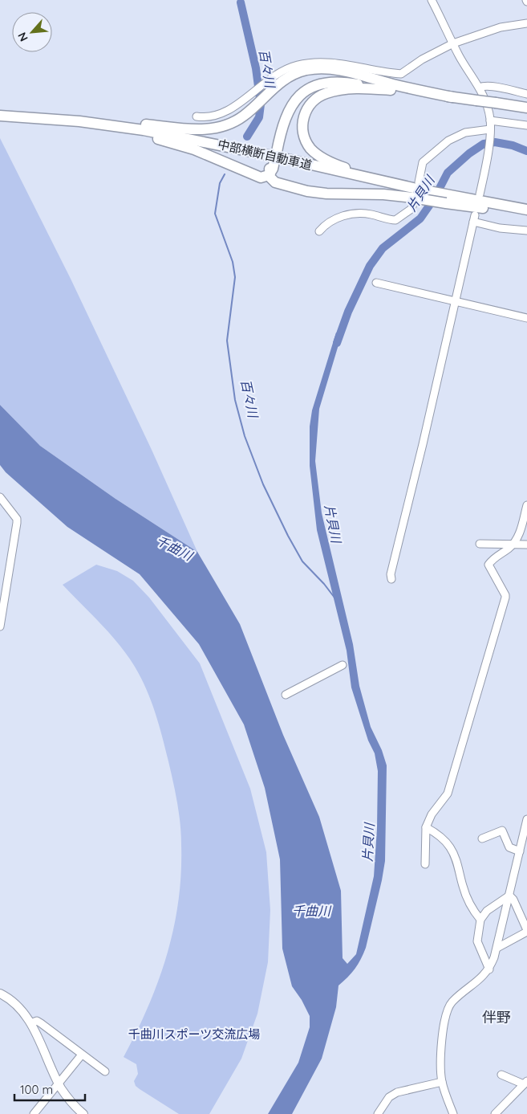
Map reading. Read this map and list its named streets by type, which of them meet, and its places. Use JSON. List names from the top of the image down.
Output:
{
  "streets": {
    "highway": ["中部横断自動車道"]
  },
  "districts": ["伴野"],
  "water": ["百々川", "片貝川", "千曲川"],
  "parks": ["千曲川スポーツ交流広場"],
  "scale_bar": "100 m",
  "north": "bottom left"
}
